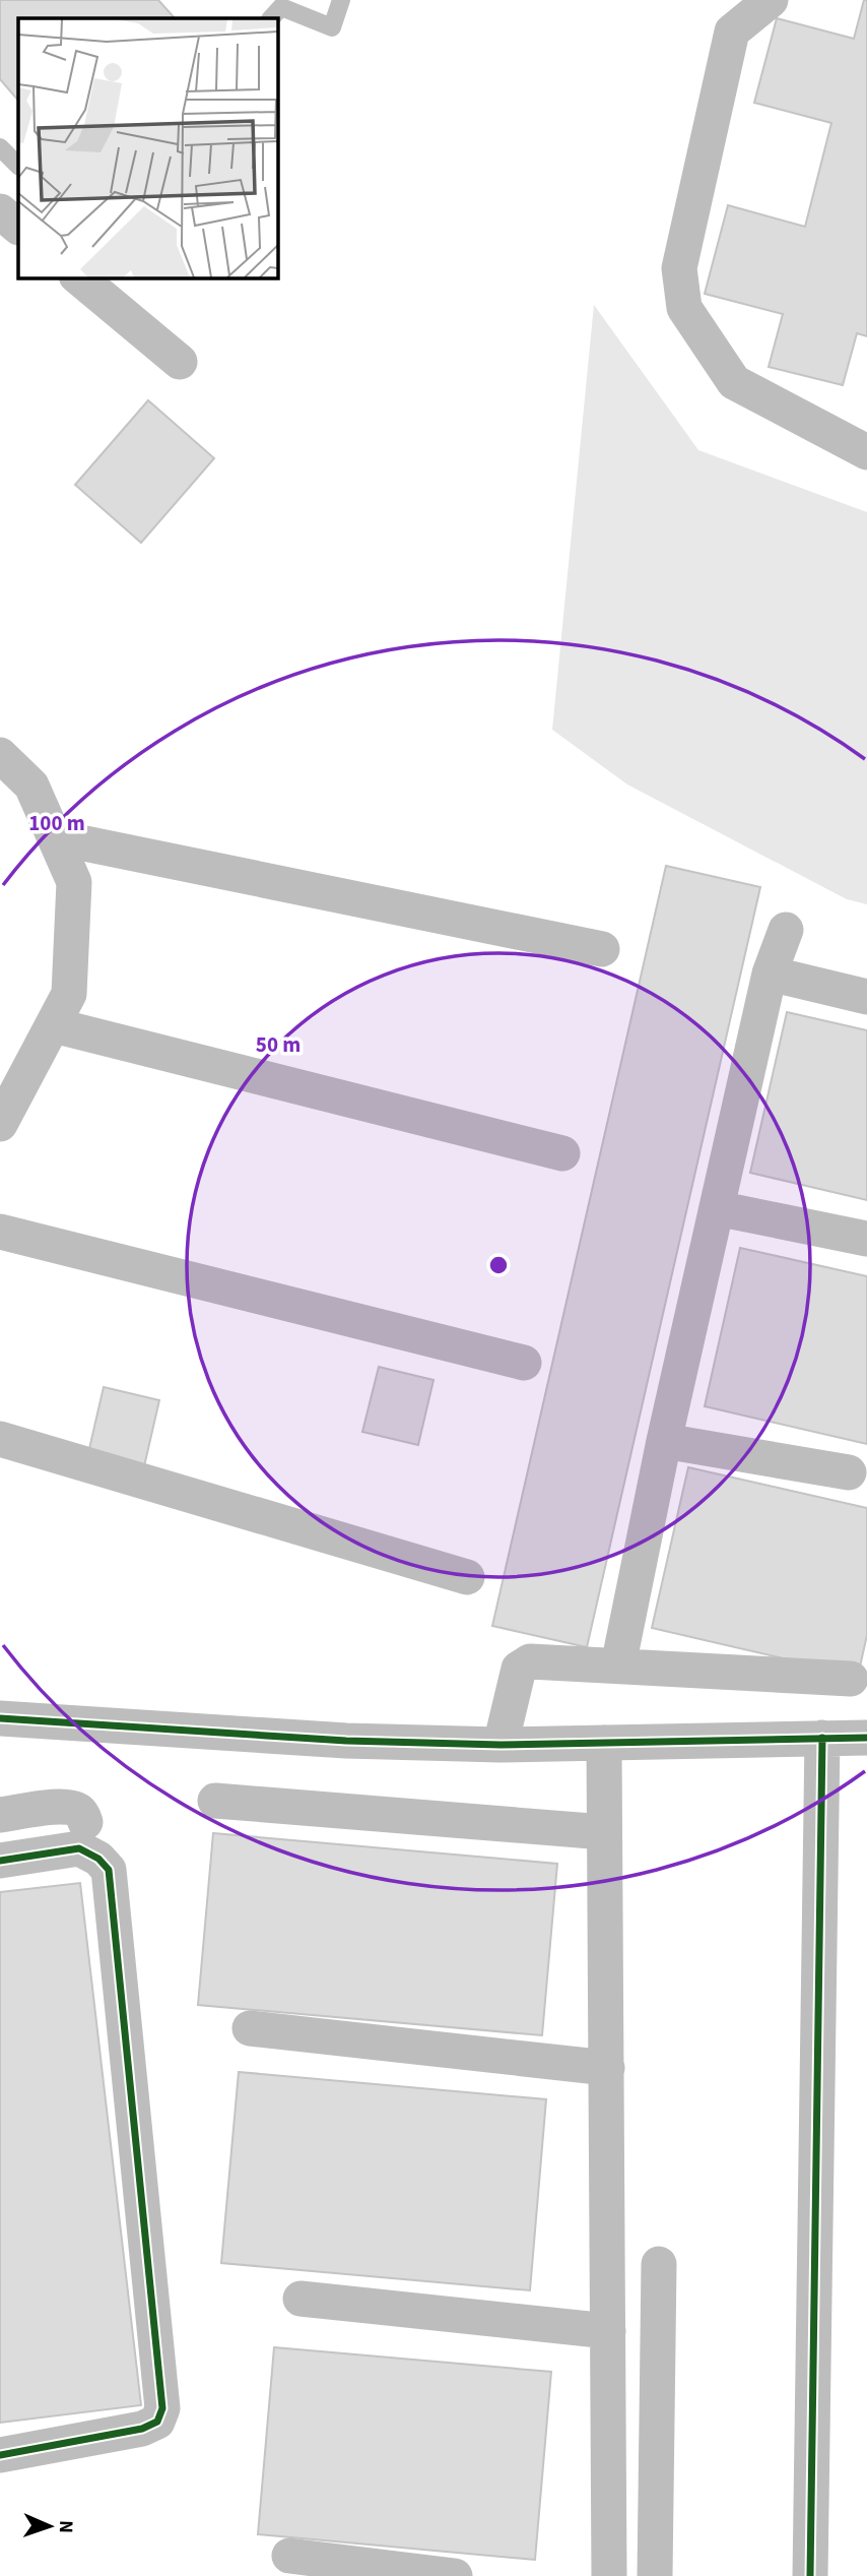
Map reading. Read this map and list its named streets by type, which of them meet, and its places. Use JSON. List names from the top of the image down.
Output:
{
  "north": "right",
  "rings": ["100 m", "50 m"]
}
